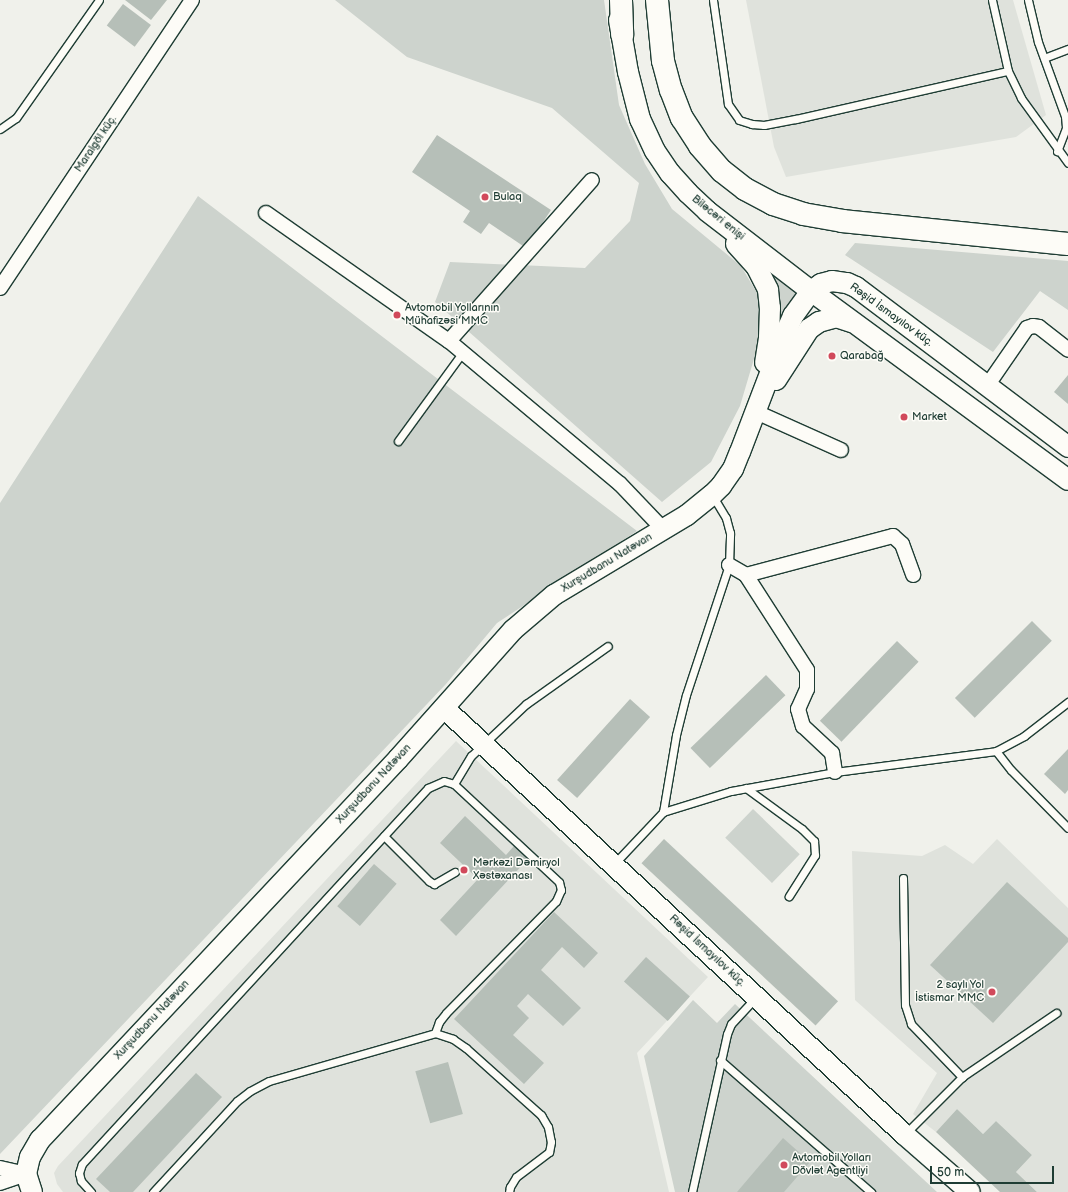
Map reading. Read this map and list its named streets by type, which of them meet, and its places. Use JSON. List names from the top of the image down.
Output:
{
  "streets": {
    "main road": ["Biləcəri enişi", "Rəşid İsmayılov küç.", "Xurşudbanu Natəvan"],
    "street": ["Maralgöl küç."]
  },
  "crossings": [
    ["Biləcəri enişi", "Rəşid İsmayılov küç."],
    ["Rəşid İsmayılov küç.", "Xurşudbanu Natəvan"]
  ],
  "places": [
    "Bulaq",
    "Avtomobil Yollarının Mühafizəsi MMC",
    "Qarabağ",
    "Market",
    "Mərkəzi Dəmiryol Xəstəxanası",
    "2 saylı Yol İstismar MMC",
    "Avtomobil Yolları Dövlət Agentliyi"
  ],
  "scale_bar": "50 m"
}
